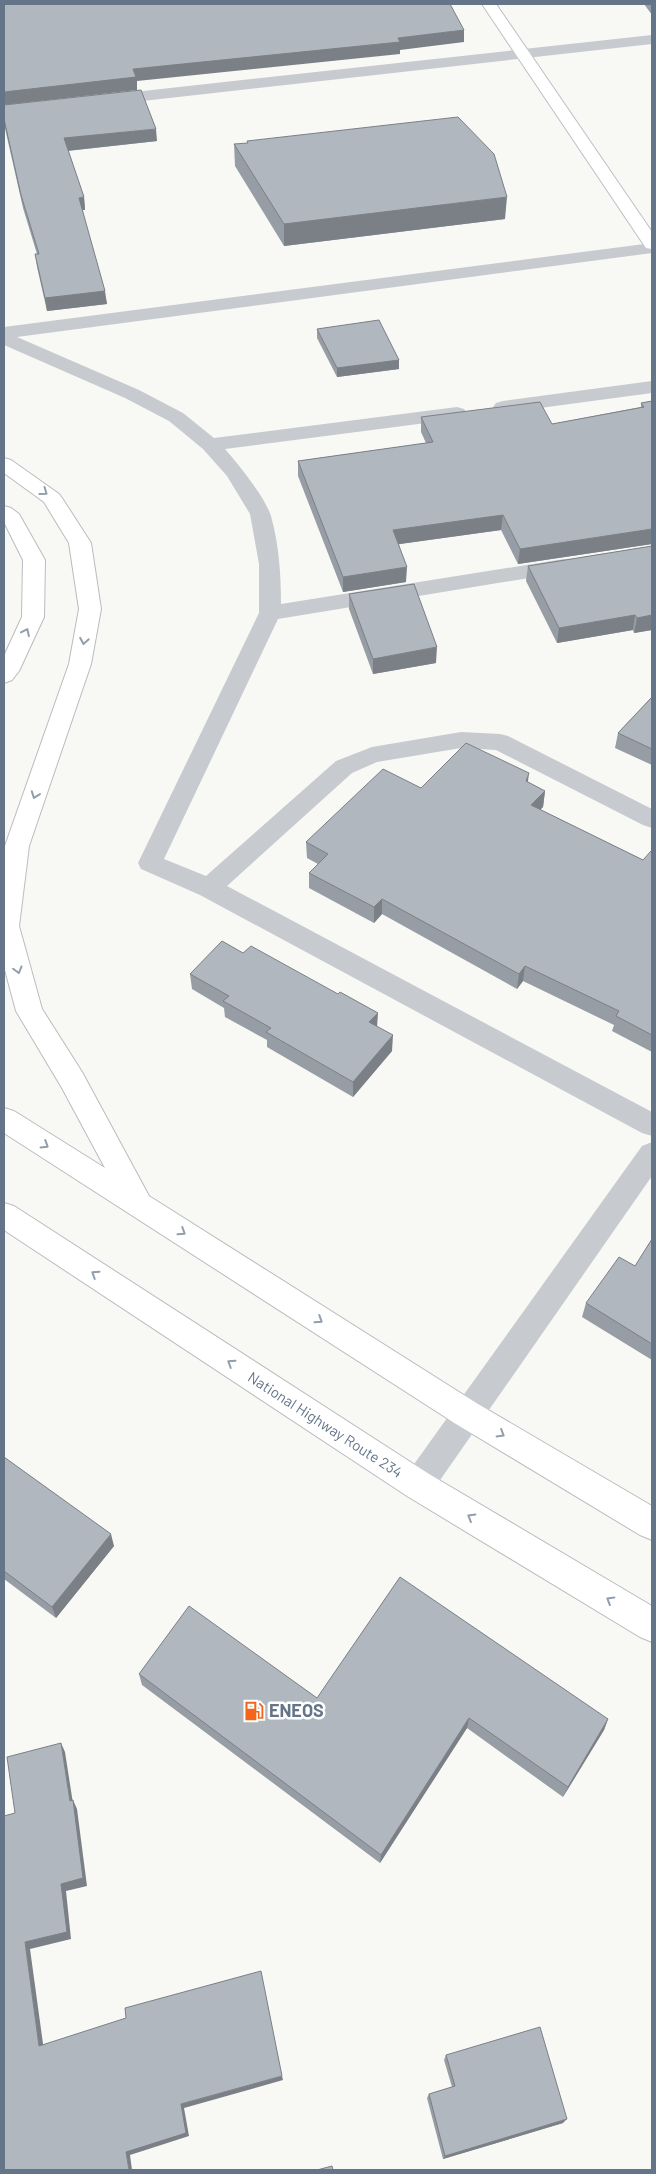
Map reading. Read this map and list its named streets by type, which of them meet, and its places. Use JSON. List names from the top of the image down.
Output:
{
  "streets": {
    "main road": ["National Highway Route 234"]
  },
  "places": {
    "fuel station": ["ENEOS"]
  }
}
